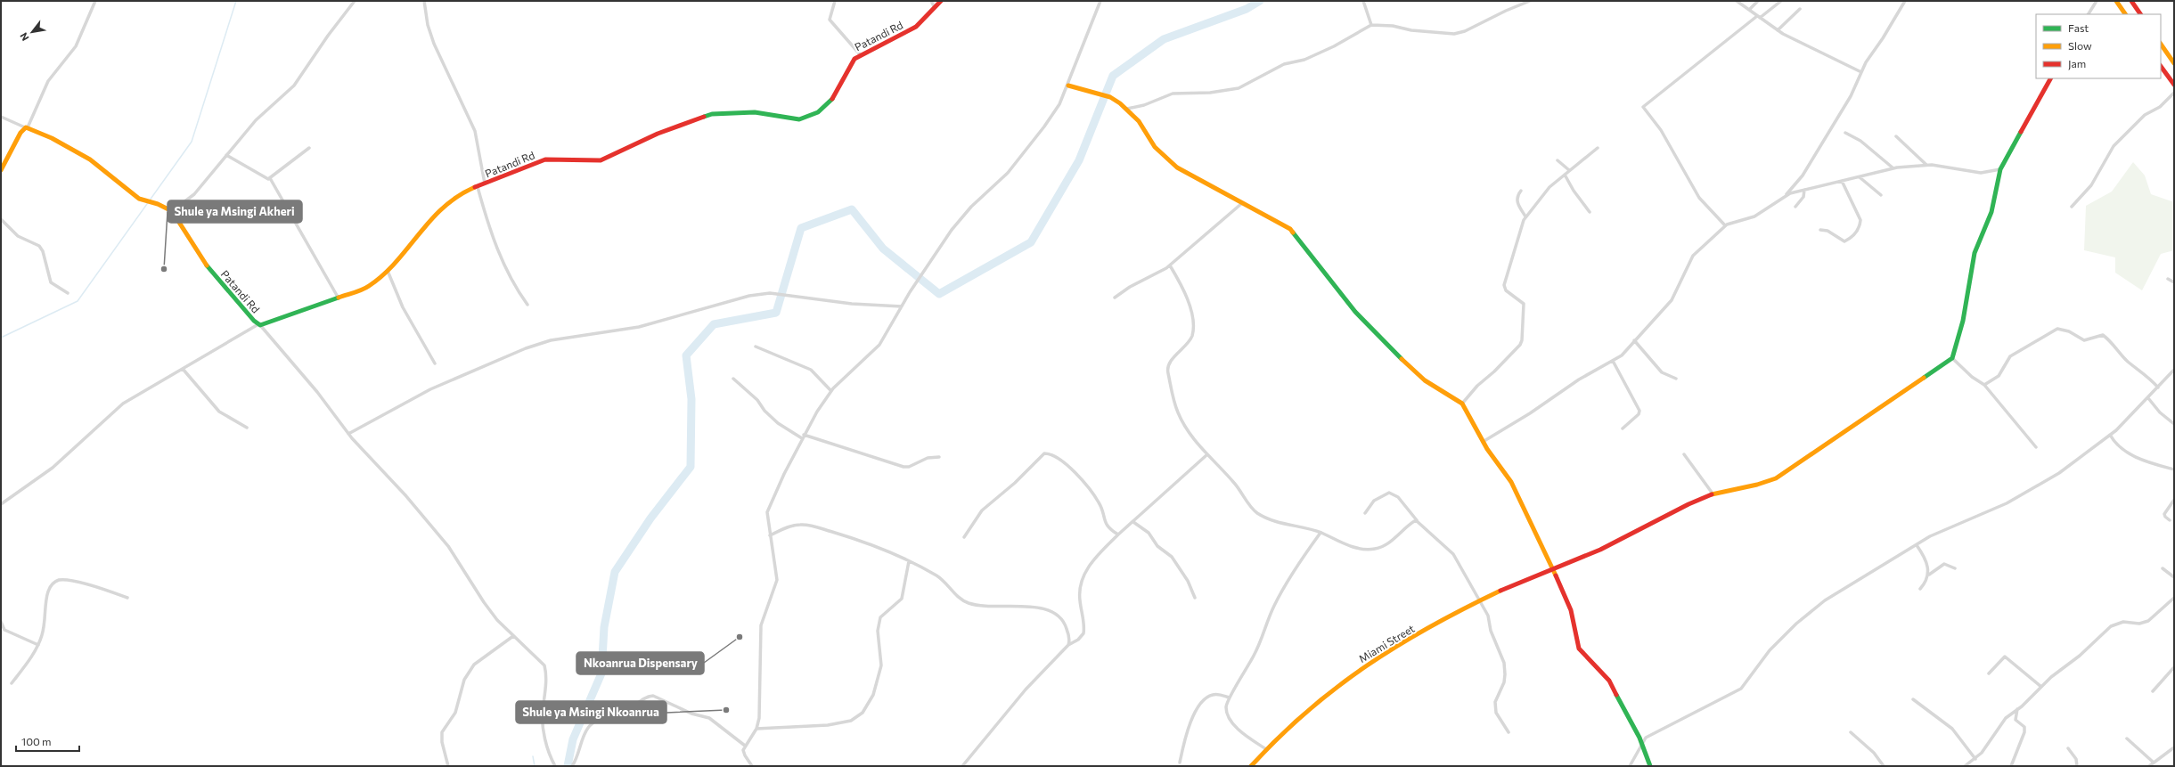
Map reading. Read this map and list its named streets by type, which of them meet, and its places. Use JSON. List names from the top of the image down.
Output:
{
  "streets": {
    "main road": ["Patandi Rd", "Miami Street"]
  },
  "places": ["Shule ya Msingi Akheri", "Nkoanrua Dispensary", "Shule ya Msingi Nkoanrua"],
  "legend": ["Fast", "Slow", "Jam"],
  "scale_bar": "100 m",
  "north": "bottom left"
}
